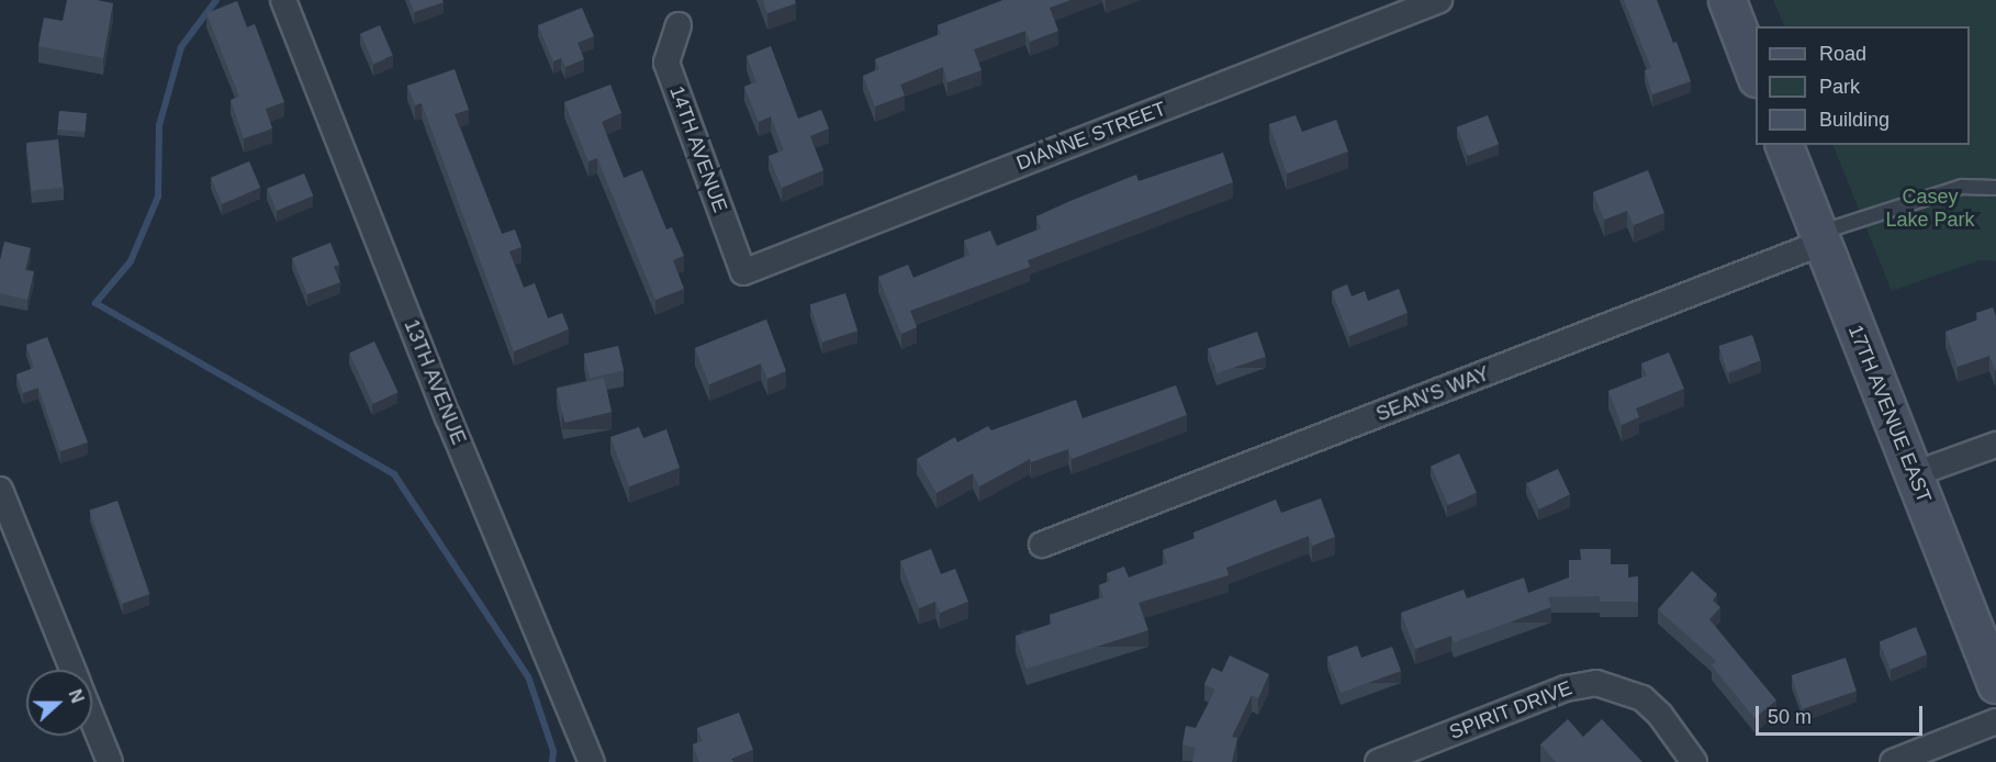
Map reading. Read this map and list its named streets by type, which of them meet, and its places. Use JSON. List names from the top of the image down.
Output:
{
  "streets": {
    "street": [
      "DIANNE STREET",
      "14TH AVENUE",
      "13TH AVENUE",
      "SEAN'S WAY",
      "17TH AVENUE EAST",
      "SPIRIT DRIVE"
    ]
  },
  "crossings": [
    ["DIANNE STREET", "14TH AVENUE"],
    ["SEAN'S WAY", "17TH AVENUE EAST"]
  ],
  "parks": ["Casey Lake Park"],
  "legend": ["Road", "Park", "Building"],
  "scale_bar": "50 m",
  "north": "right"
}
